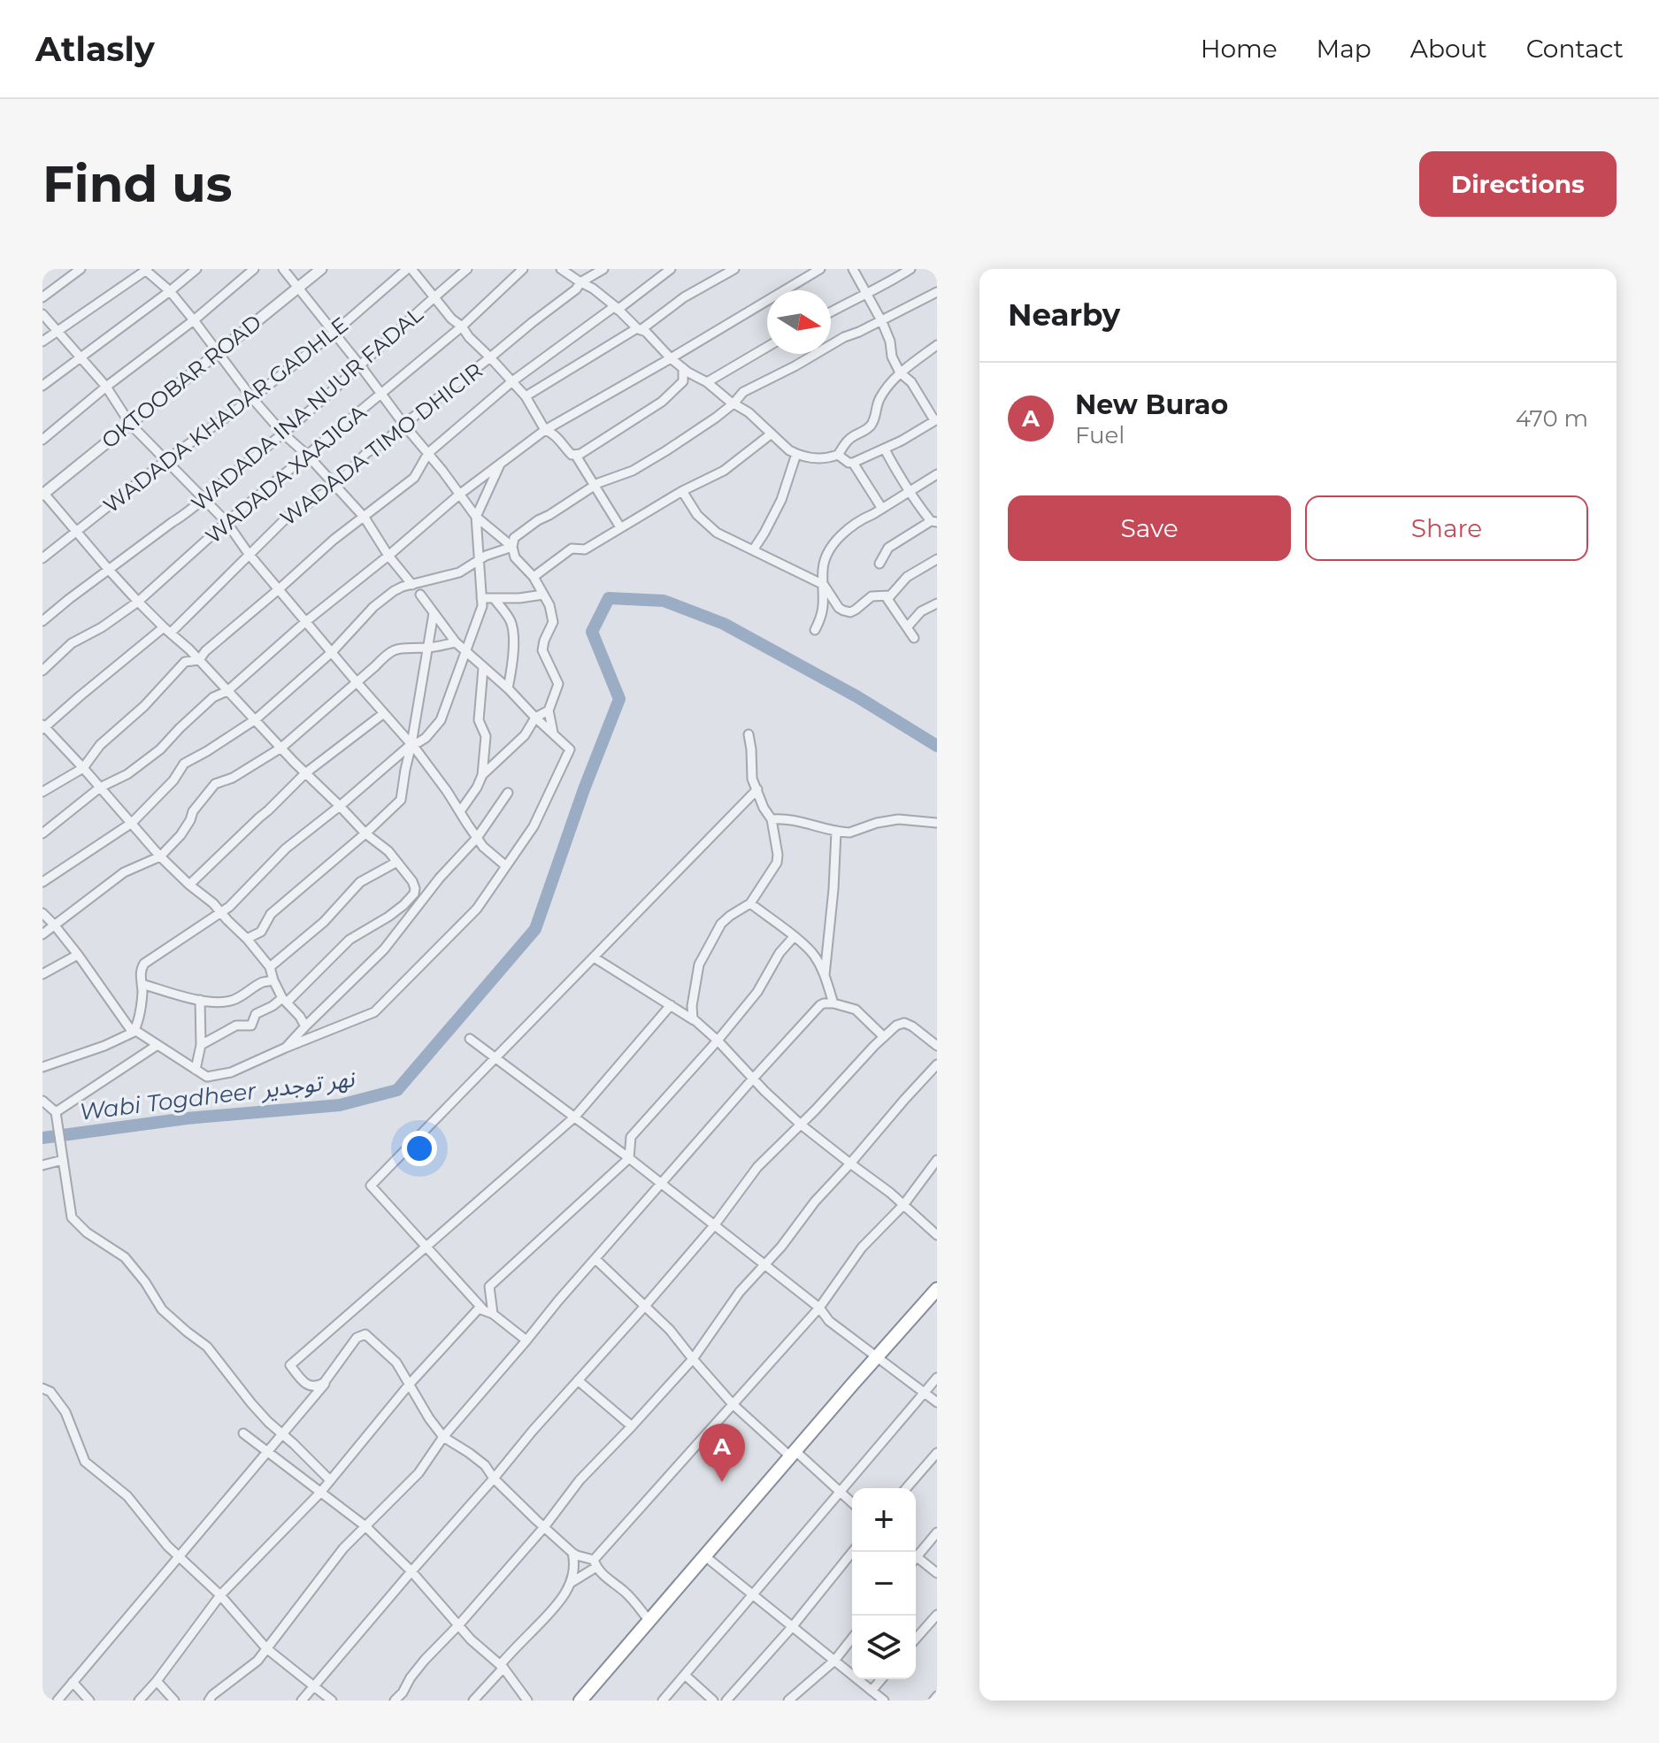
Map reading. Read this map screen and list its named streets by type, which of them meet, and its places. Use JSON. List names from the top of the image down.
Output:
{
  "streets": {
    "street": [
      "OKTOOBAR ROAD",
      "WADADA INA NUUR FADAL",
      "WADADA KHADAR GADHLE",
      "WADADA TIMO DHICIR",
      "WADADA XAAJIGA"
    ]
  },
  "water": ["Wabi Togdheer نهر توجدير"],
  "north": "right",
  "page": {
    "header": "Atlasly",
    "nav": [
      "Home",
      "Map",
      "About",
      "Contact"
    ],
    "buttons": [
      "Directions",
      ["Save", "Share"]
    ],
    "title": "Find us",
    "heading": "Nearby",
    "list": [
      {
        "mark": "A",
        "name": "New Burao",
        "note": "Fuel",
        "value": "470 m"
      }
    ],
    "pins": "A",
    "map_buttons": ["+", "−"]
  }
}
